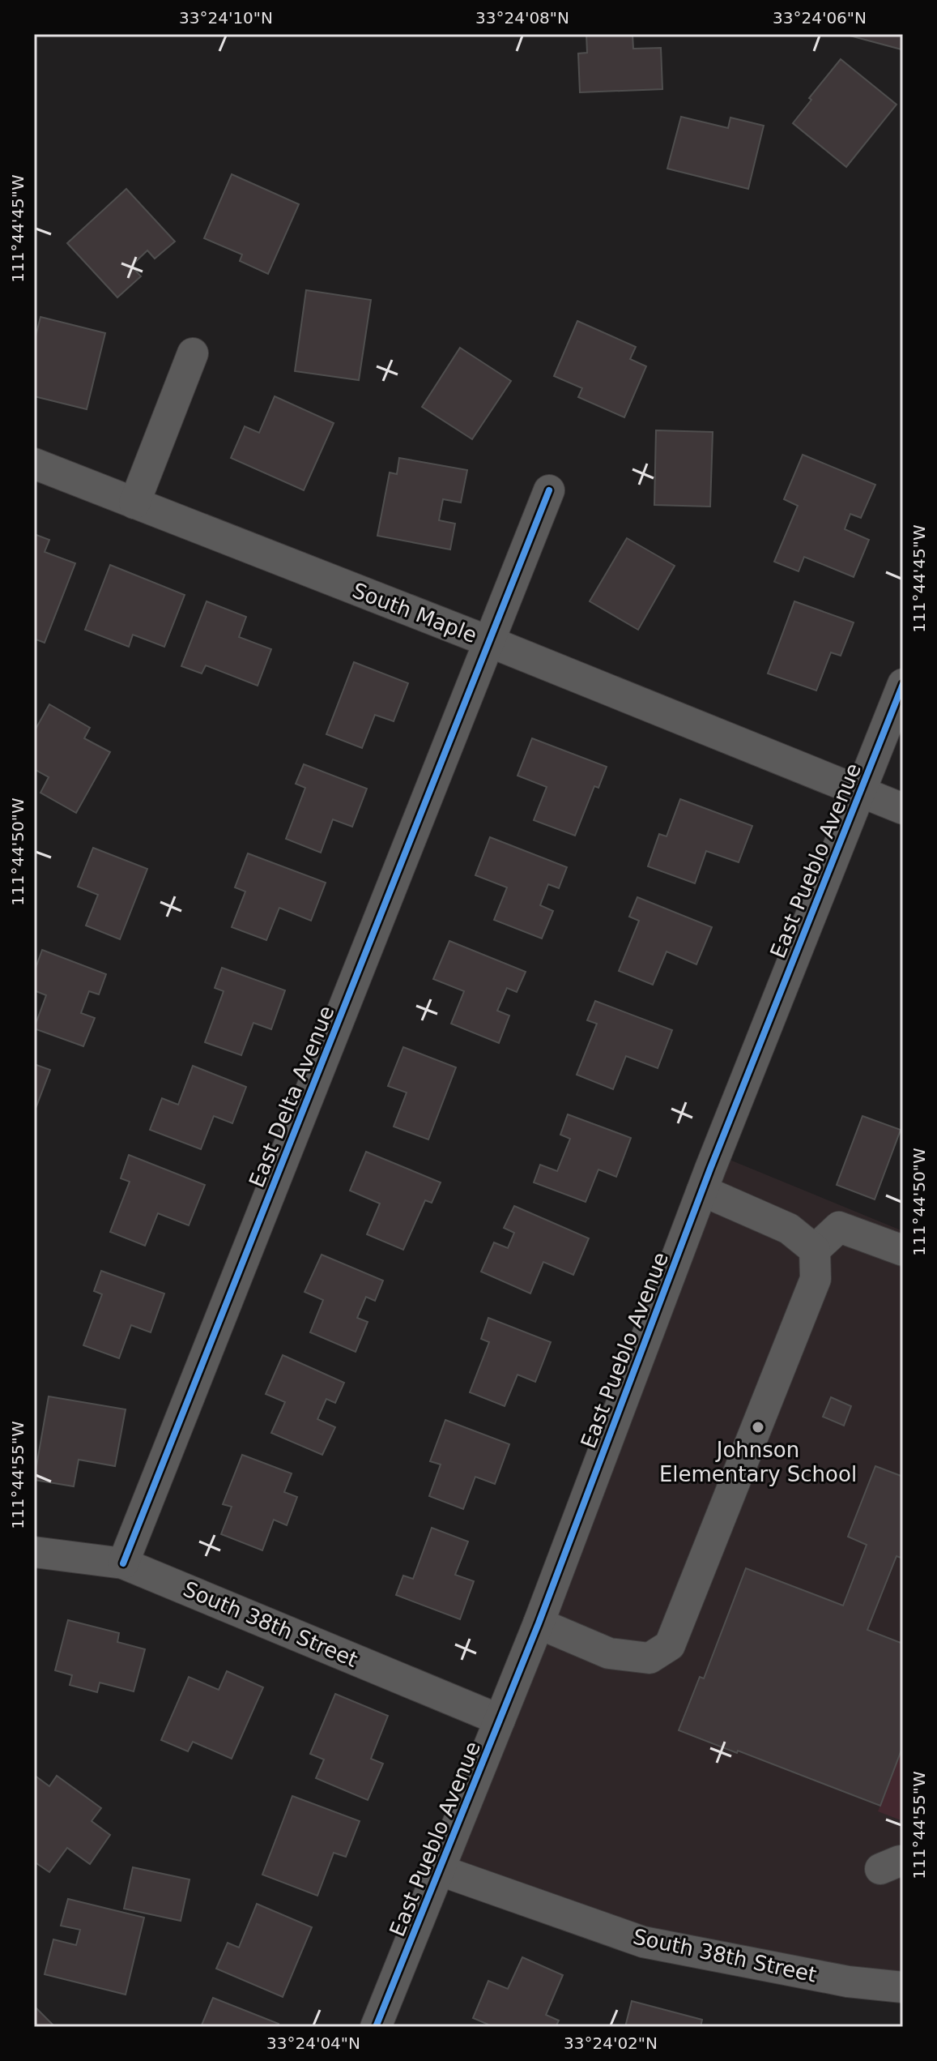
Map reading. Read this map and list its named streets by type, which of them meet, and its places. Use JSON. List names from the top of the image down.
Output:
{
  "streets": {
    "street": [
      "South Maple",
      "East Pueblo Avenue",
      "East Delta Avenue",
      "South 38th Street"
    ]
  },
  "crossings": [
    ["South Maple", "East Pueblo Avenue"],
    ["South Maple", "East Delta Avenue"],
    ["East Pueblo Avenue", "South 38th Street"],
    ["East Delta Avenue", "South 38th Street"]
  ],
  "places": ["Johnson Elementary School"],
  "coordinates": [
    "33°24'10\"N",
    "33°24'08\"N",
    "33°24'06\"N",
    "111°44'45\"W",
    "111°44'50\"W",
    "111°44'55\"W",
    "33°24'04\"N",
    "33°24'02\"N"
  ]
}
